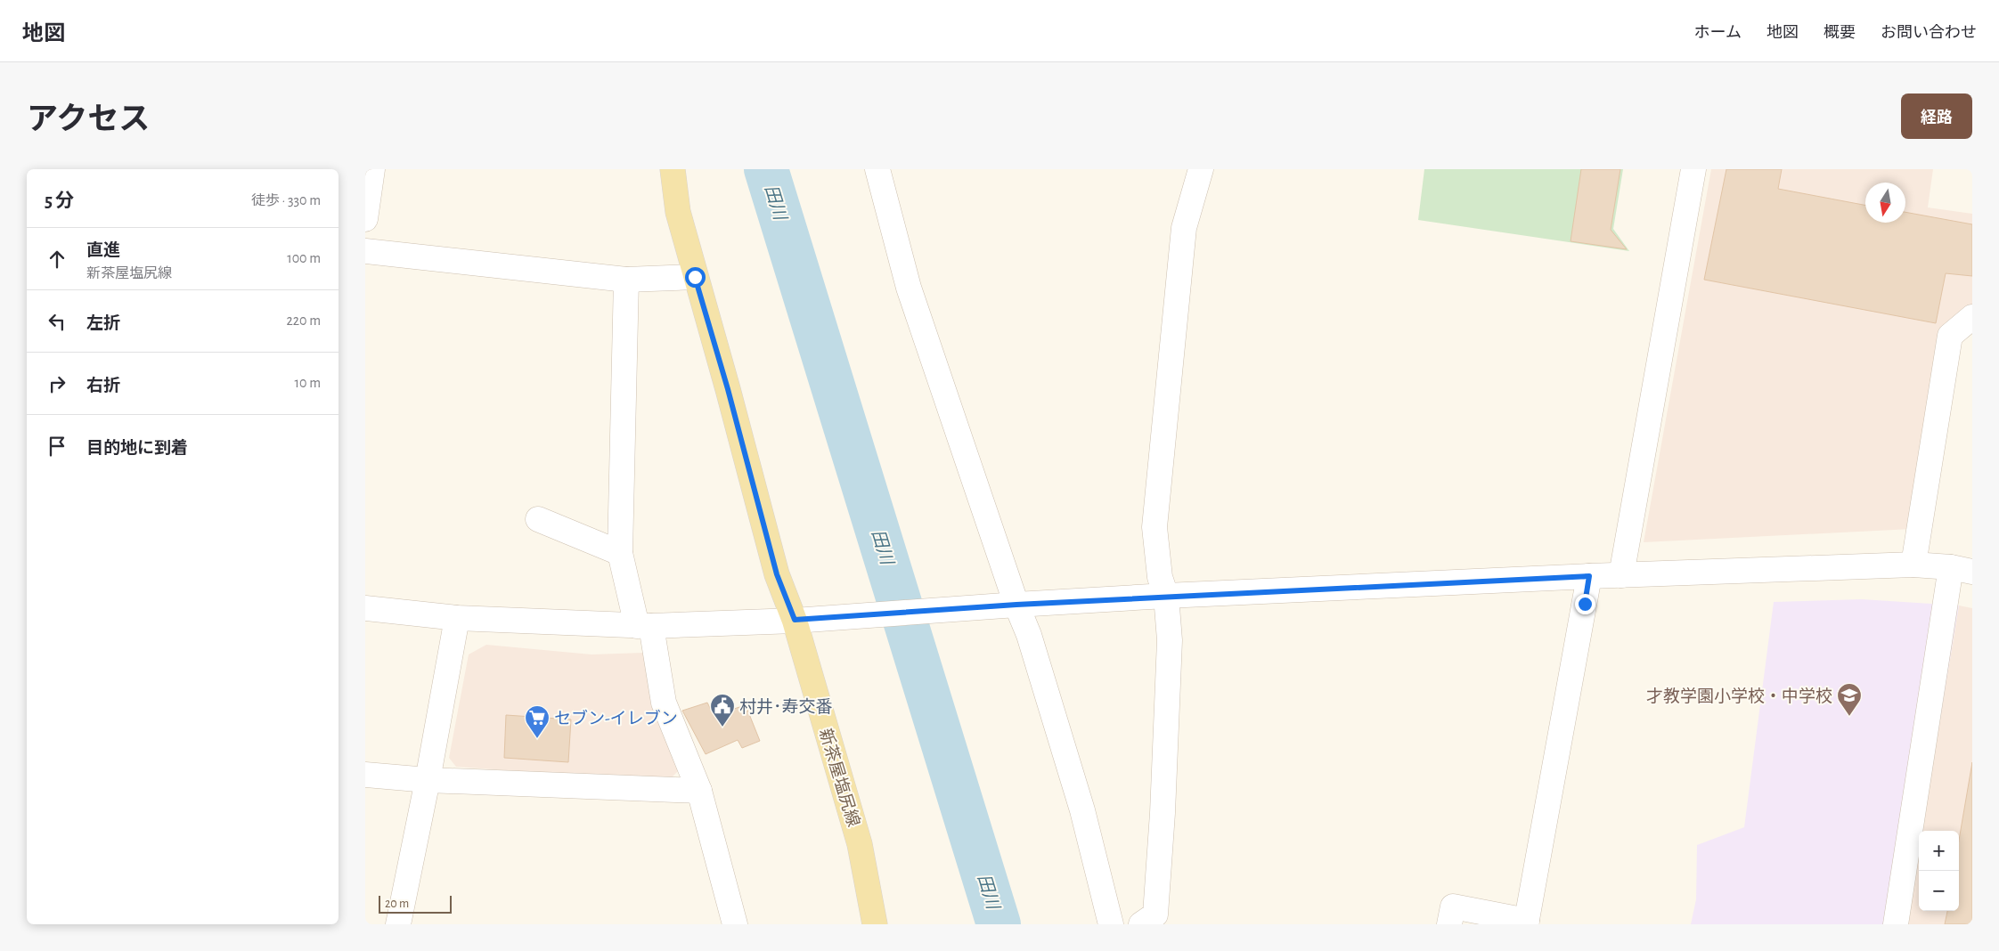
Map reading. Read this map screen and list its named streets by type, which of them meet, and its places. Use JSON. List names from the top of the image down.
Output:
{
  "streets": {
    "main road": ["新茶屋塩尻線"]
  },
  "water": ["田川"],
  "places": {
    "school or university": ["才教学園小学校・中学校"],
    "public building": ["村井･寿交番"],
    "supermarket": ["セブン-イレブン"]
  },
  "scale_bar": "20 m",
  "north": "bottom",
  "page": {
    "header": "地図",
    "nav": [
      "ホーム",
      "地図",
      "概要",
      "お問い合わせ"
    ],
    "title": "アクセス",
    "buttons": "経路",
    "heading": ["5 分", "徒歩 · 330 m"],
    "list": [
      ["直進", "新茶屋塩尻線", "100 m"],
      ["左折", "220 m"],
      ["右折", "10 m"],
      "目的地に到着"
    ],
    "map_buttons": ["+", "−"],
    "scale": "20 m"
  }
}
